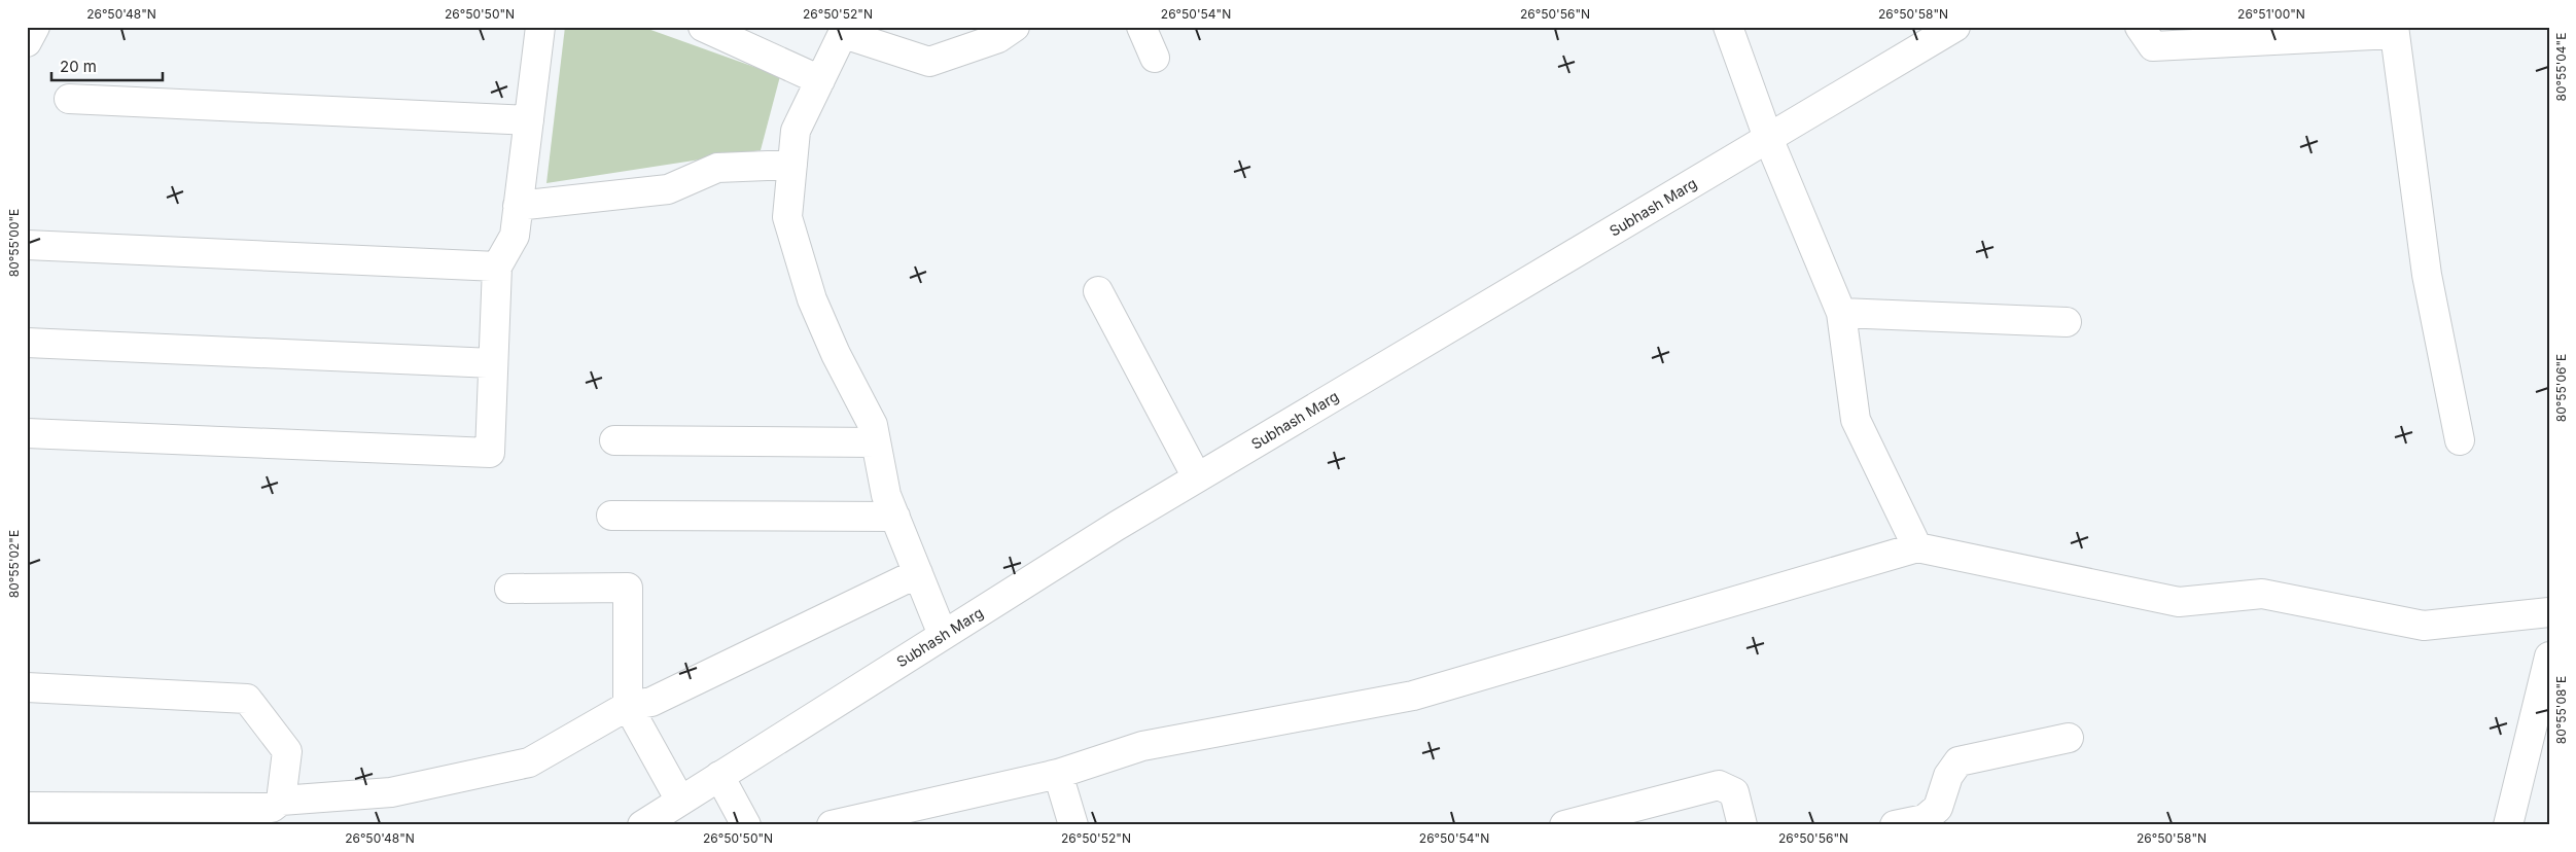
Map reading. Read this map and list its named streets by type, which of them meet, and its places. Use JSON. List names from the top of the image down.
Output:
{
  "streets": {
    "main road": ["Subhash Marg"]
  },
  "scale_bar": "20 m",
  "coordinates": [
    "26°50'48\"N",
    "26°50'50\"N",
    "26°50'52\"N",
    "26°50'54\"N",
    "26°50'56\"N",
    "26°50'58\"N",
    "26°51'00\"N",
    "80°55'04\"E",
    "80°55'00\"E",
    "80°55'06\"E",
    "80°55'02\"E",
    "80°55'08\"E"
  ]
}
